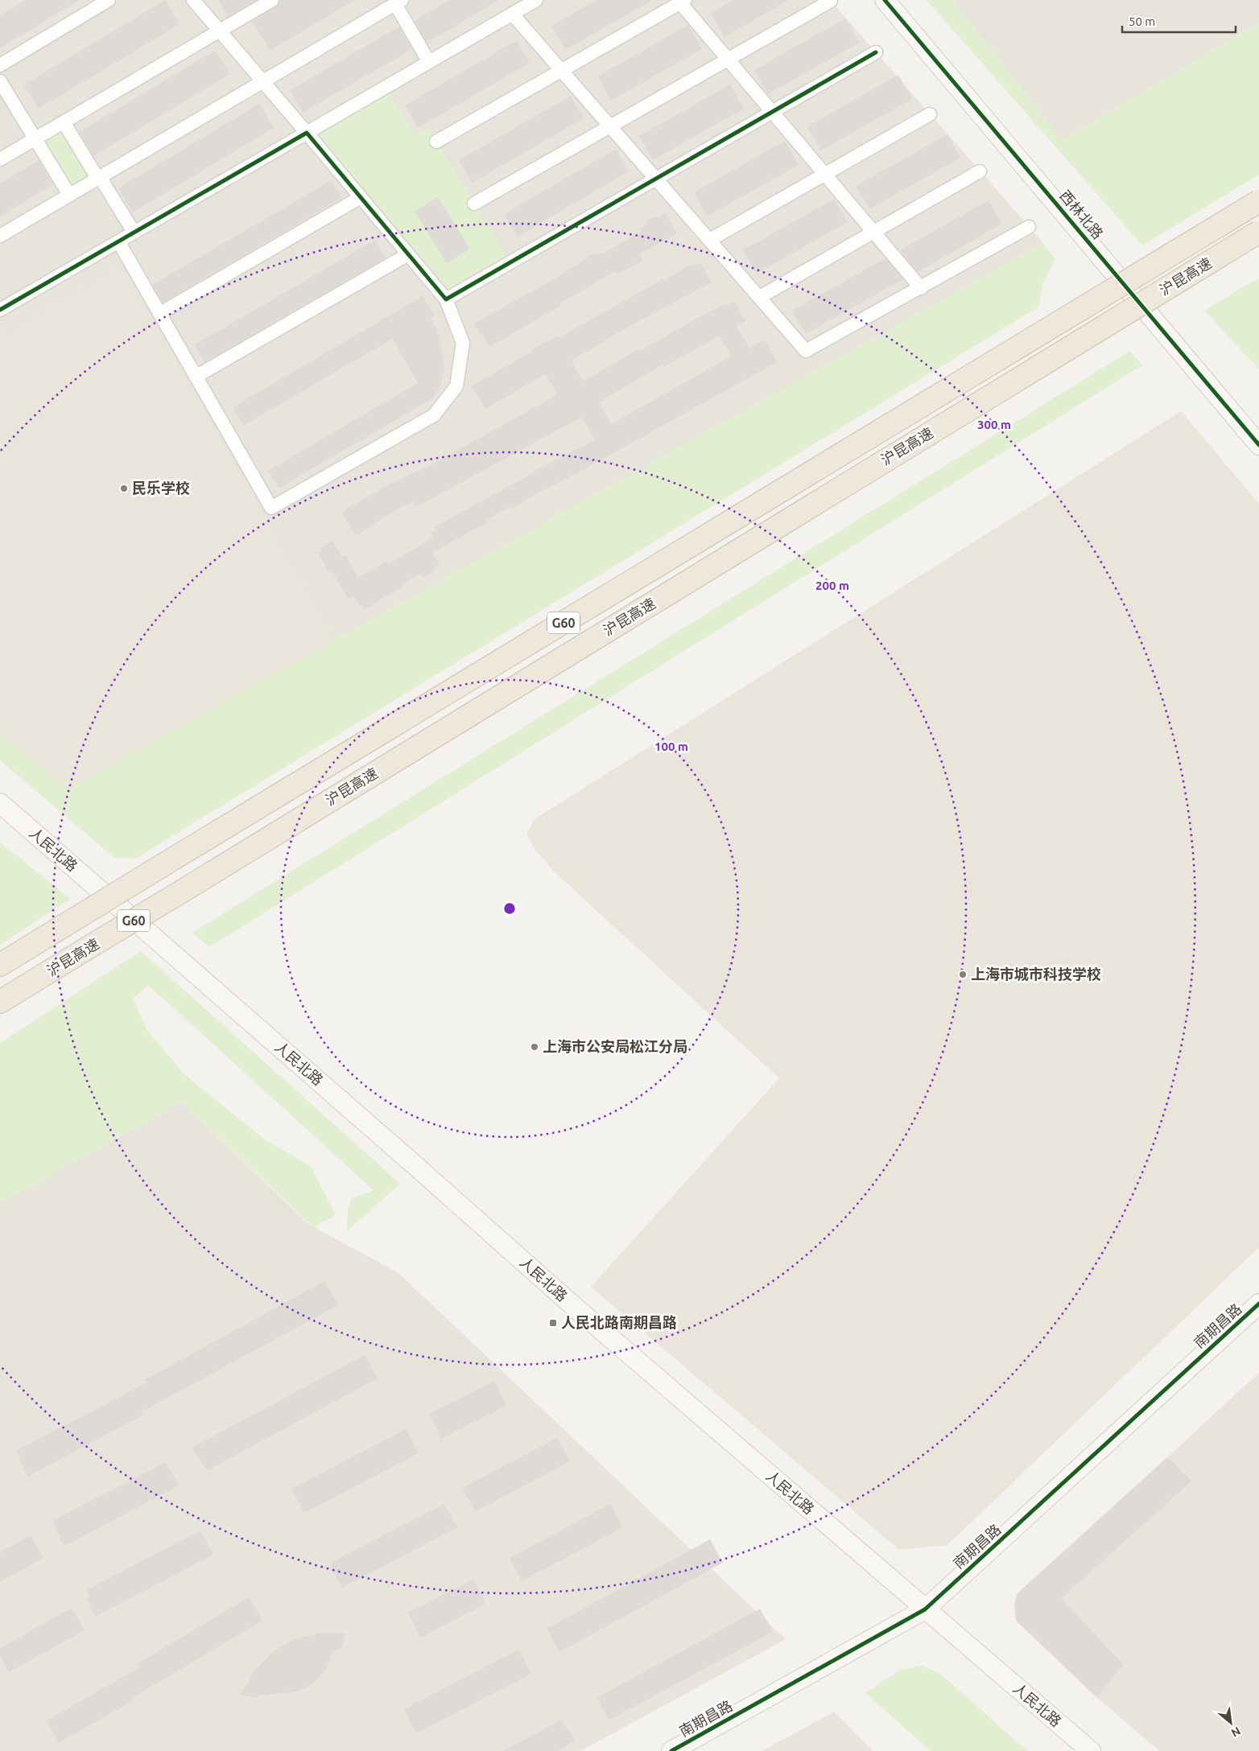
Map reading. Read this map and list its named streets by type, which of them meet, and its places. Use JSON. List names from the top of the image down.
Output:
{
  "streets": {
    "highway": ["沪昆高速", "G60"],
    "main road": ["西林北路", "人民北路", "南期昌路"]
  },
  "crossings": [
    ["人民北路", "南期昌路"]
  ],
  "places": {
    "other": ["民乐学校", "上海市城市科技学校", "上海市公安局松江分局"],
    "transit": ["人民北路南期昌路"]
  },
  "scale_bar": "50 m",
  "north": "bottom right",
  "rings": ["300 m", "200 m", "100 m"]
}
